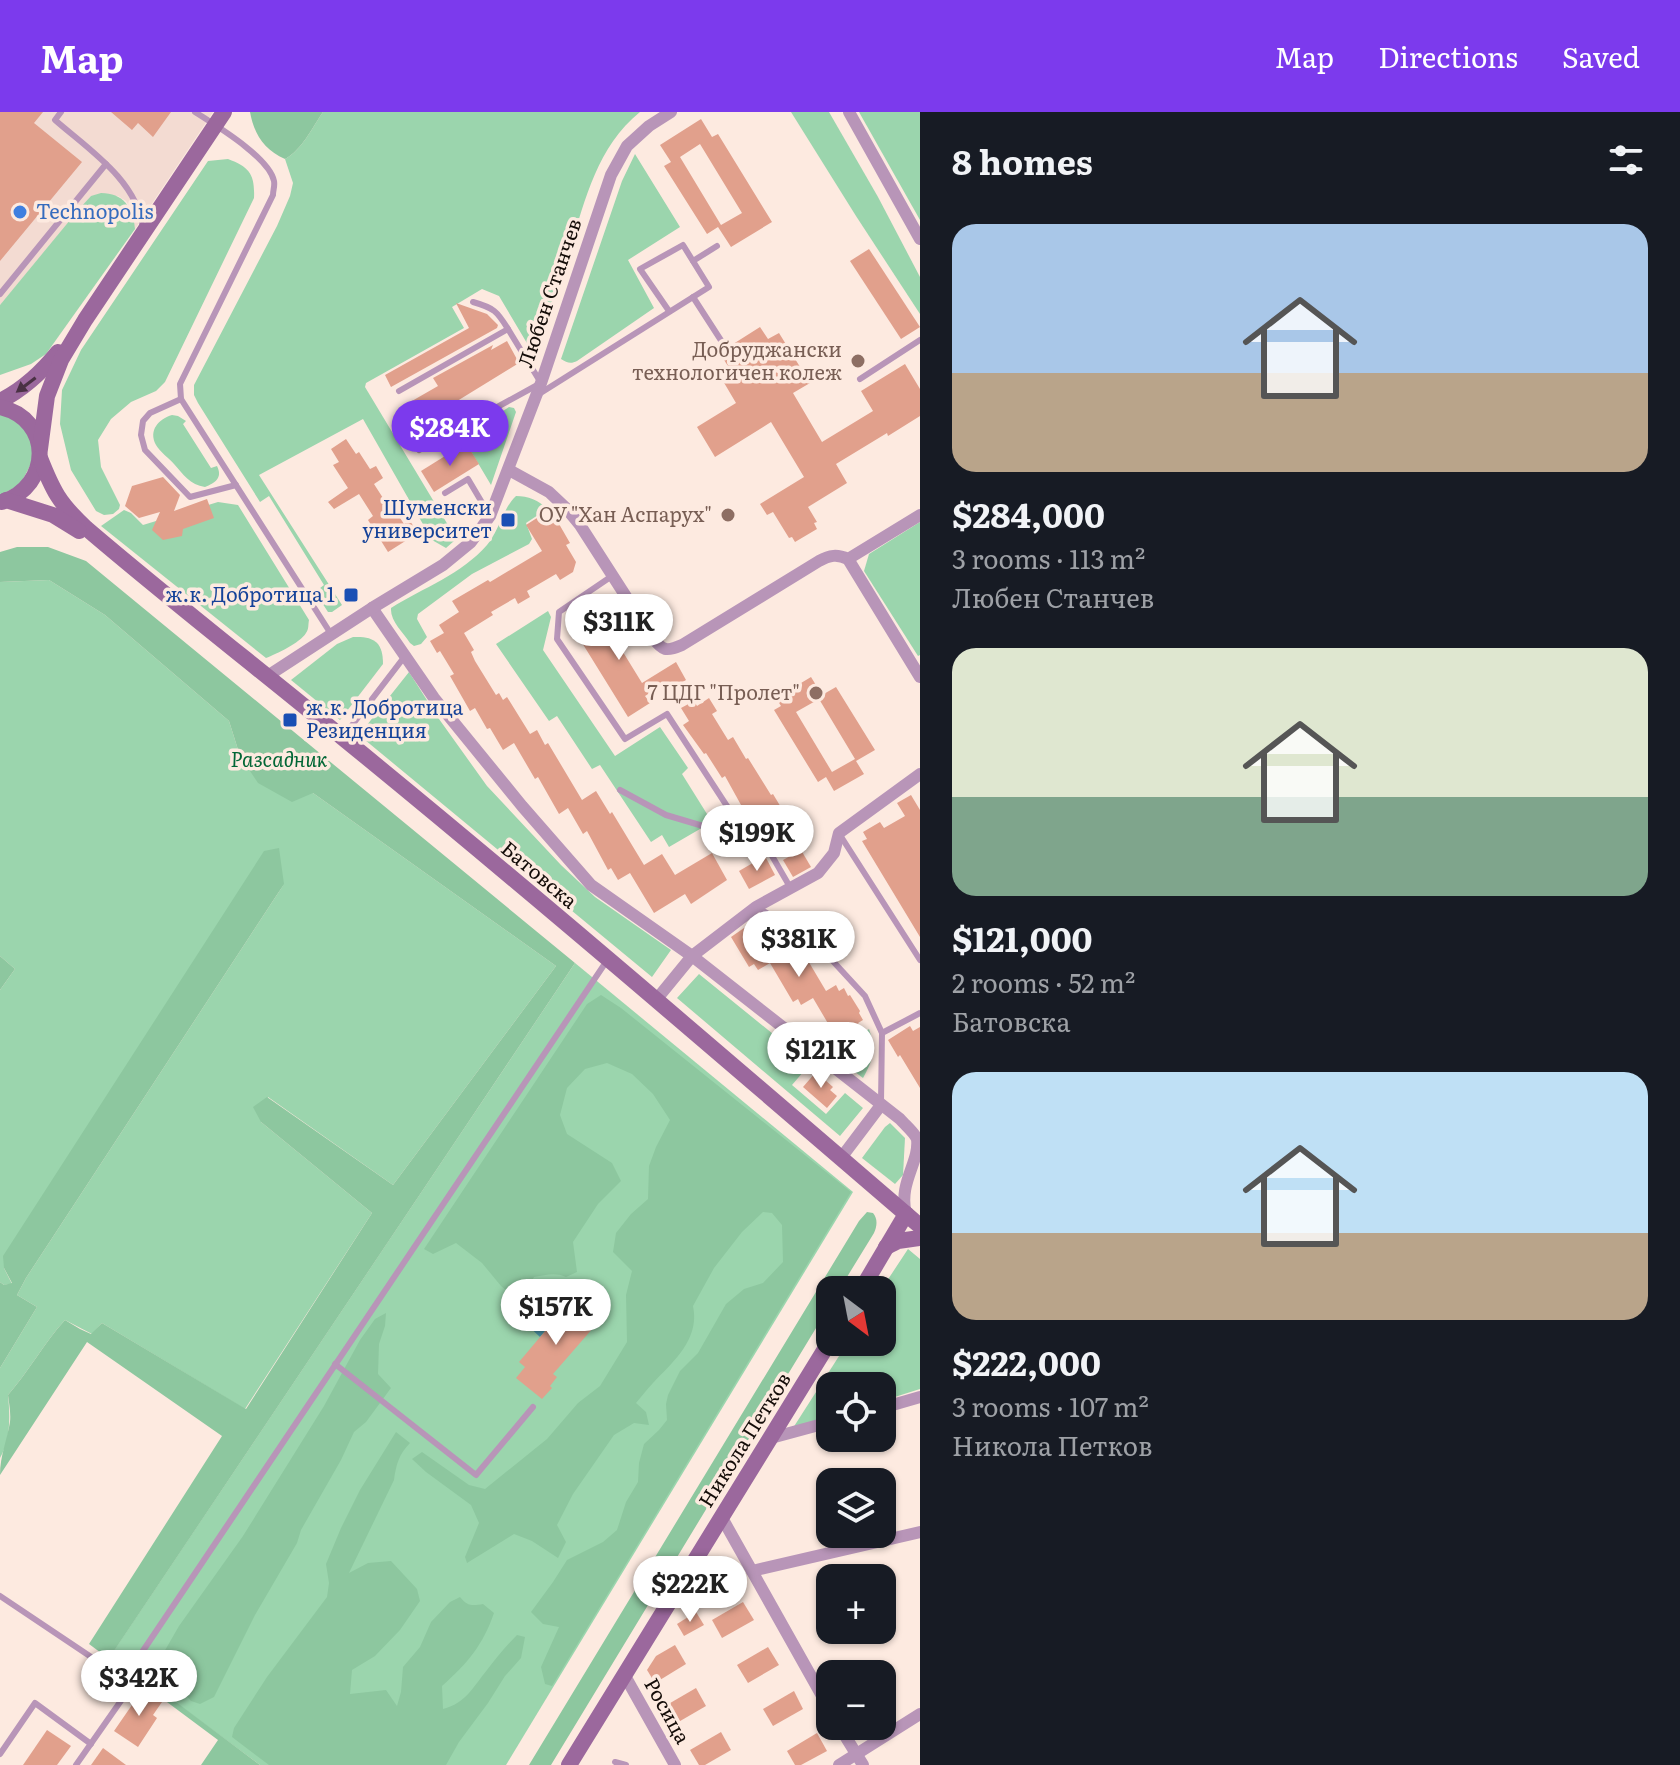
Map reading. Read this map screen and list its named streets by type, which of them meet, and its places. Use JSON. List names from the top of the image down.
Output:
{
  "streets": {
    "street": [
      "Любен Станчев",
      "Батовска",
      "Никола Петков",
      "Росица"
    ]
  },
  "crossings": [
    ["Любен Станчев", "Батовска"],
    ["Никола Петков", "Росица"]
  ],
  "parks": ["Разсадник"],
  "places": {
    "other": [
      "Technopolis",
      "Добруджански технологичен колеж",
      "ОУ \"Хан Аспарух\"",
      "7 ЦДГ \"Пролет\""
    ],
    "transit": ["Шуменски университет", "ж.к. Добротица 1", "ж.к. Добротица Резиденция"]
  },
  "north": "bottom right",
  "page": {
    "header": "Map",
    "nav": ["Map", "Directions", "Saved"],
    "heading": "8 homes",
    "list": [
      {
        "name": "$284,000",
        "note": "3 rooms · 113 m² · Любен Станчев"
      },
      {
        "name": "$121,000",
        "note": "2 rooms · 52 m² · Батовска"
      },
      {
        "name": "$222,000",
        "note": "3 rooms · 107 m² · Никола Петков"
      }
    ],
    "price": [
      "$284K",
      "$311K",
      "$199K",
      "$381K",
      "$121K",
      "$157K",
      "$222K",
      "$342K"
    ],
    "map_buttons": ["+", "−"]
  }
}
